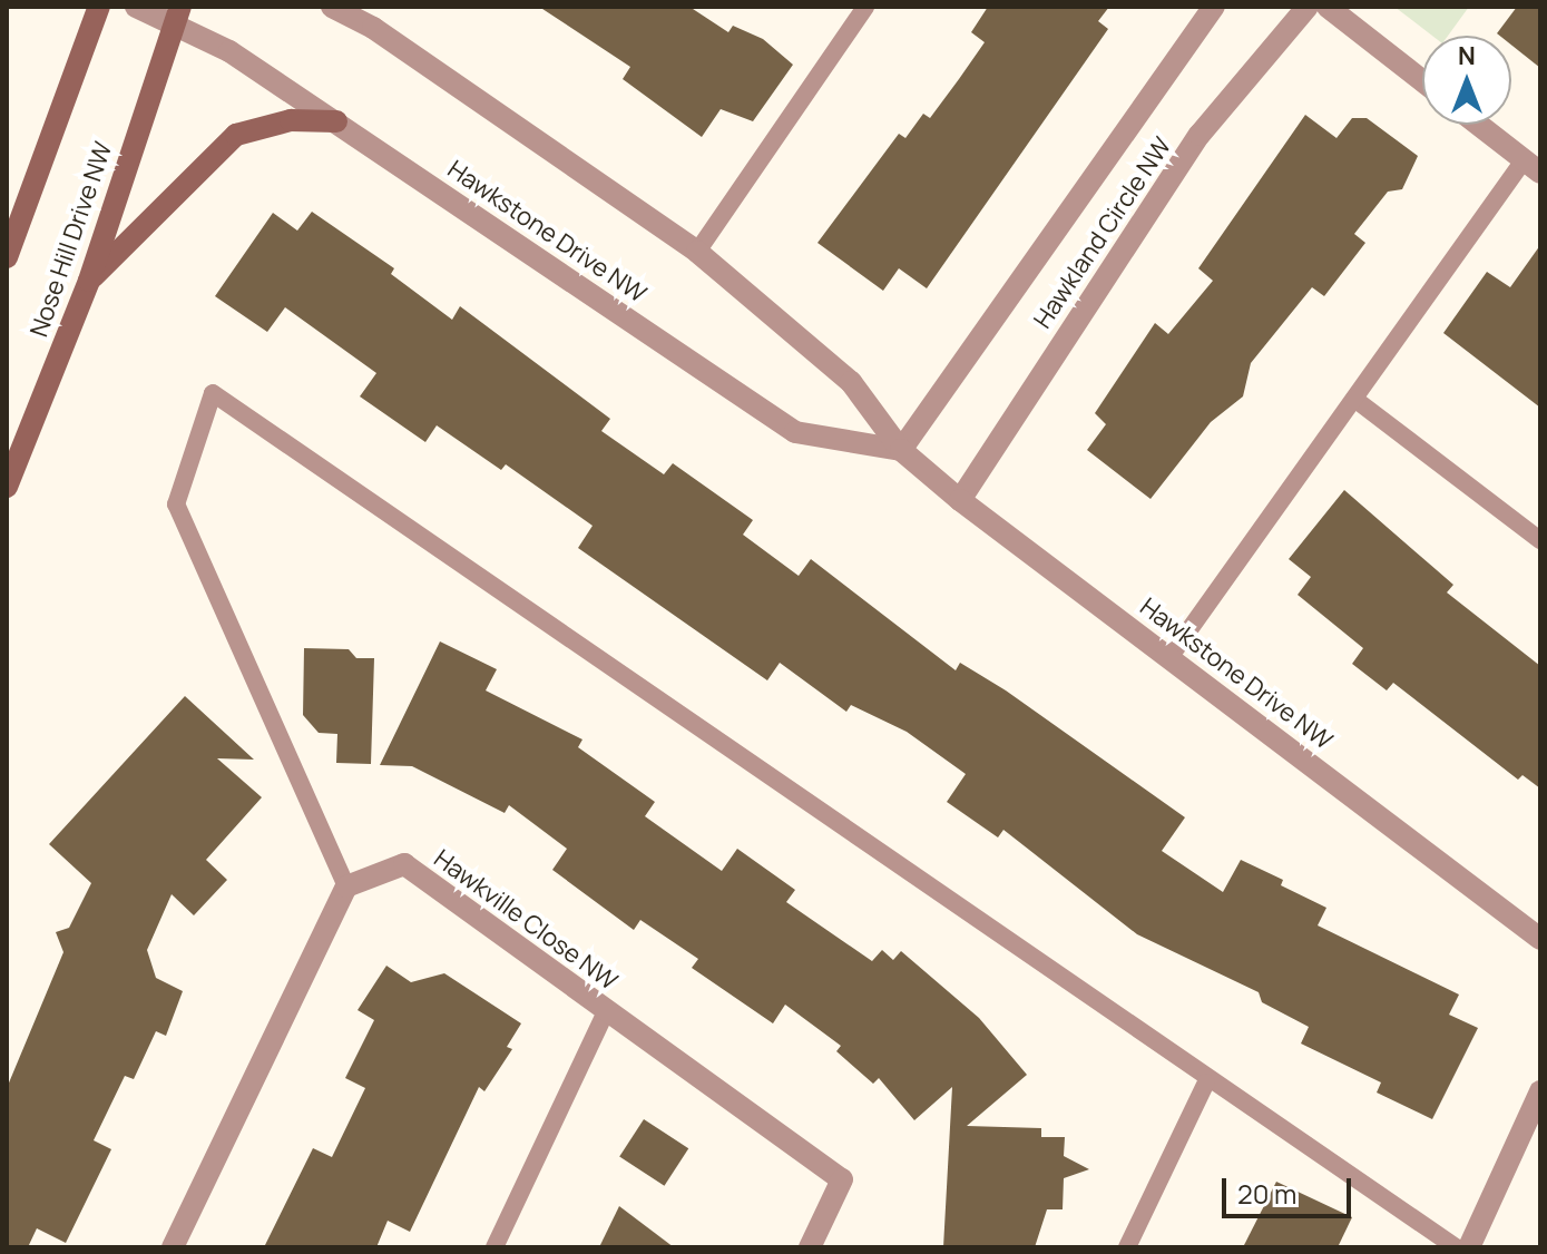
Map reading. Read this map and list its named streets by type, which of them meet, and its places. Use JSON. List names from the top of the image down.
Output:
{
  "streets": {
    "main road": ["Nose Hill Drive NW"],
    "street": ["Hawkstone Drive NW", "Hawkland Circle NW", "Hawkville Close NW"]
  },
  "crossings": [
    ["Hawkstone Drive NW", "Hawkland Circle NW"],
    ["Hawkstone Drive NW", "Nose Hill Drive NW"]
  ],
  "scale_bar": "20 m",
  "north": "top"
}
